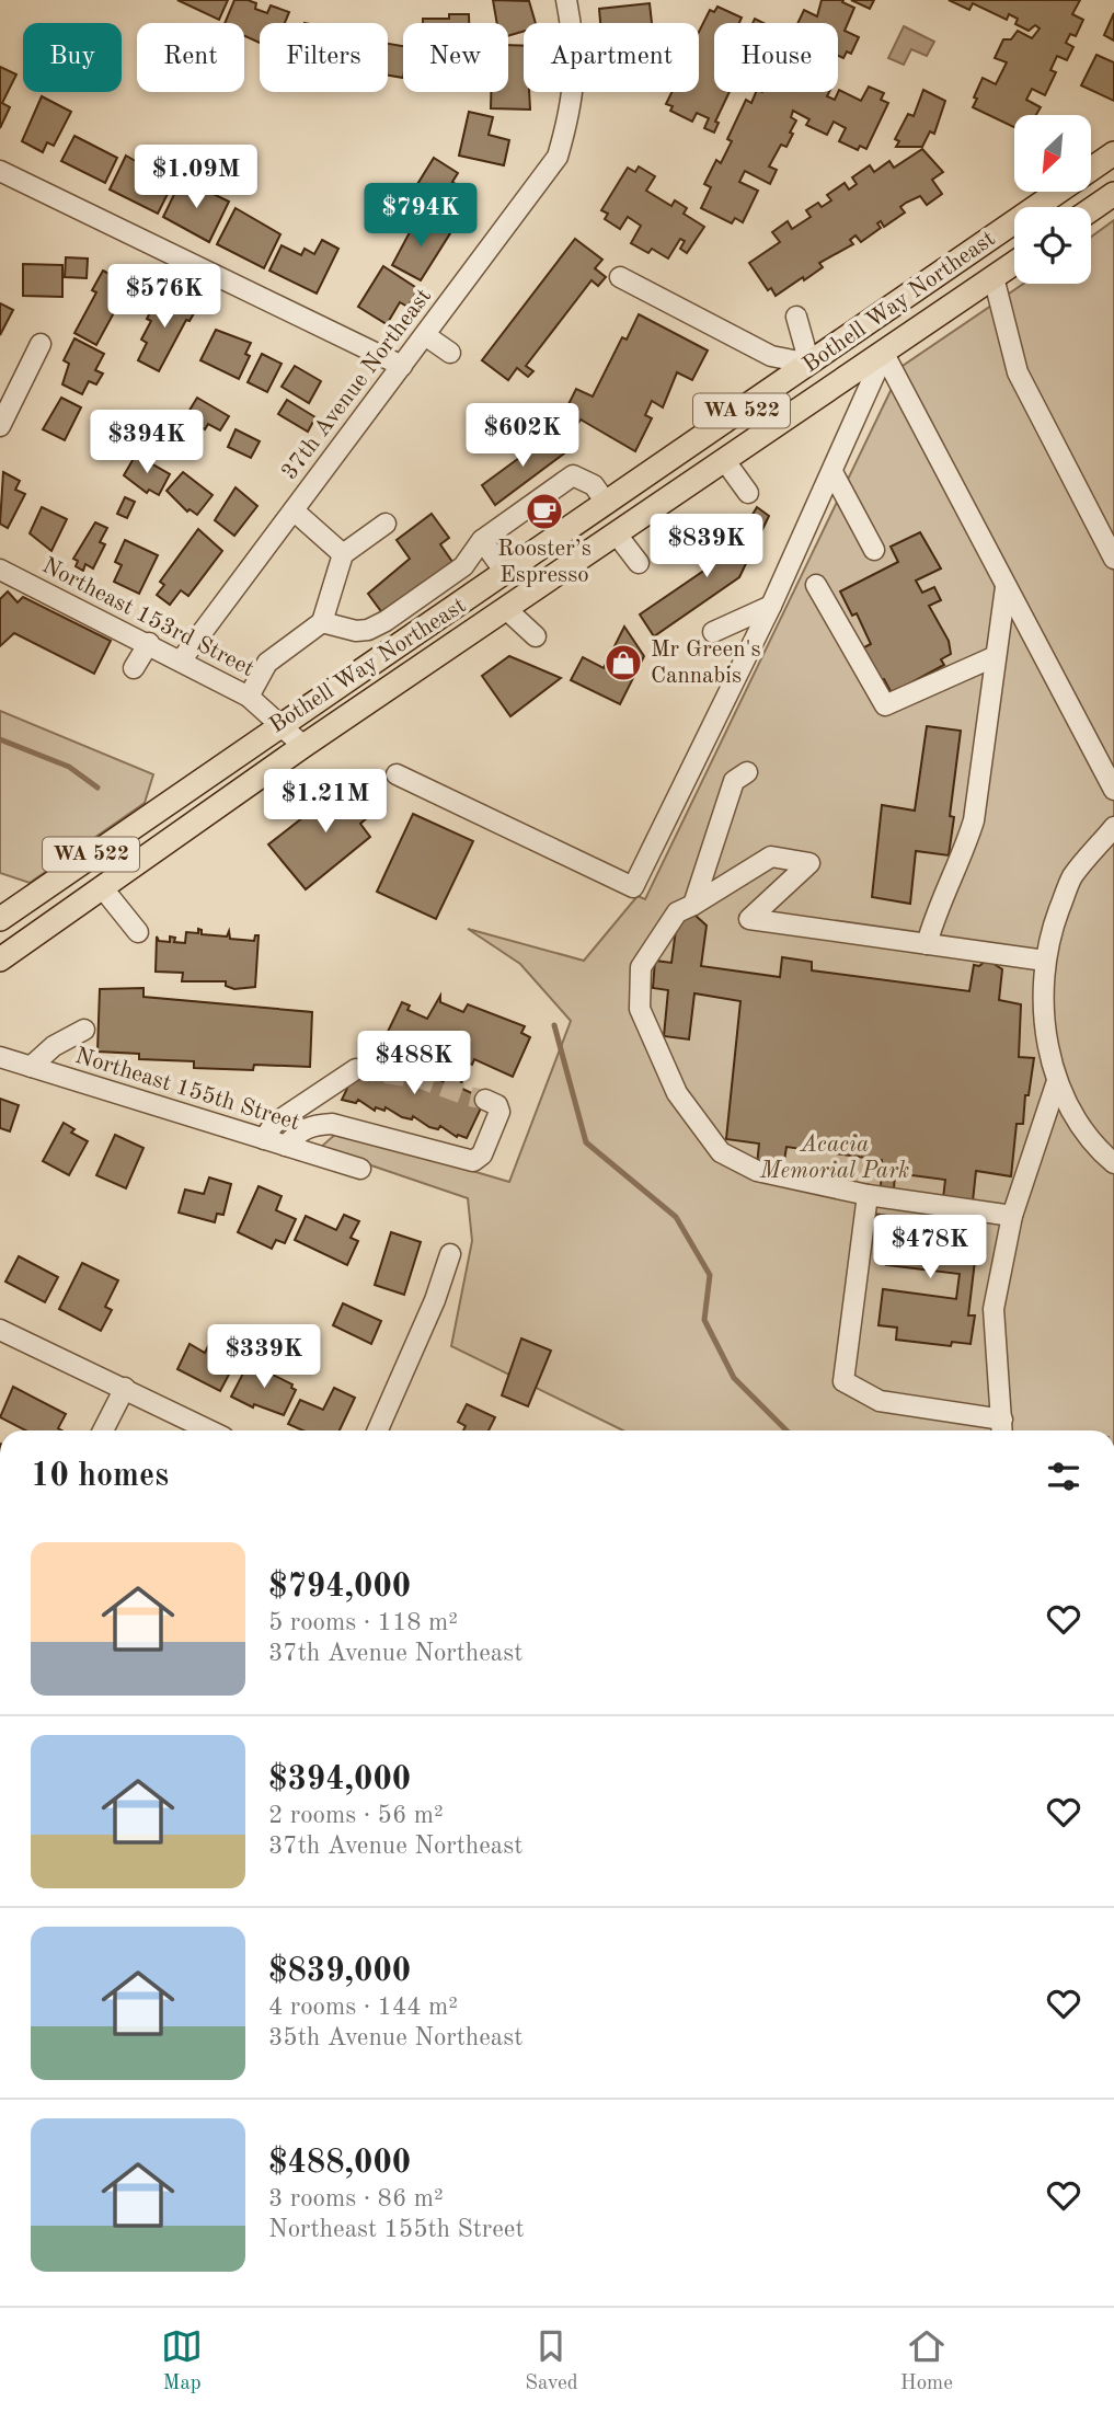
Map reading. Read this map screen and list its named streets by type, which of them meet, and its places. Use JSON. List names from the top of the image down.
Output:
{
  "streets": {
    "main road": ["Bothell Way Northeast", "WA 522"],
    "street": ["37th Avenue Northeast", "Northeast 153rd Street", "Northeast 155th Street"]
  },
  "crossings": [
    ["Bothell Way Northeast", "Northeast 153rd Street"],
    ["37th Avenue Northeast", "Northeast 153rd Street"]
  ],
  "parks": ["Acacia Memorial Park"],
  "places": {
    "cafe": ["Rooster’s Espresso"],
    "shop": ["Mr Green's Cannabis"]
  },
  "north": "bottom left",
  "page": {
    "chip": [
      "Buy",
      "Rent",
      "Filters",
      "New",
      "Apartment",
      "House"
    ],
    "price": [
      "$1.09M",
      "$794K",
      "$576K",
      "$602K",
      "$394K",
      "$839K",
      "$1.21M",
      "$488K",
      "$478K",
      "$339K"
    ],
    "heading": "10 homes",
    "list": [
      {
        "name": "$794,000",
        "note": "5 rooms · 118 m² · 37th Avenue Northeast"
      },
      {
        "name": "$394,000",
        "note": "2 rooms · 56 m² · 37th Avenue Northeast"
      },
      {
        "name": "$839,000",
        "note": "4 rooms · 144 m² · 35th Avenue Northeast"
      },
      {
        "name": "$488,000",
        "note": "3 rooms · 86 m² · Northeast 155th Street"
      }
    ],
    "tabs": ["Map", "Saved", "Home"]
  }
}
